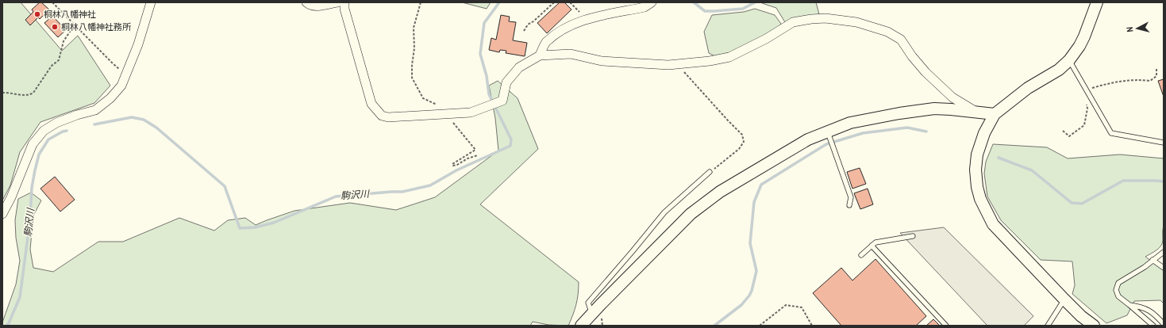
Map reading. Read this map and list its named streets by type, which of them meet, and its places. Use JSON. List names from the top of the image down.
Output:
{
  "water": ["駒沢川"],
  "places": ["桐林八幡神社", "桐林八幡神社務所"],
  "north": "left"
}
